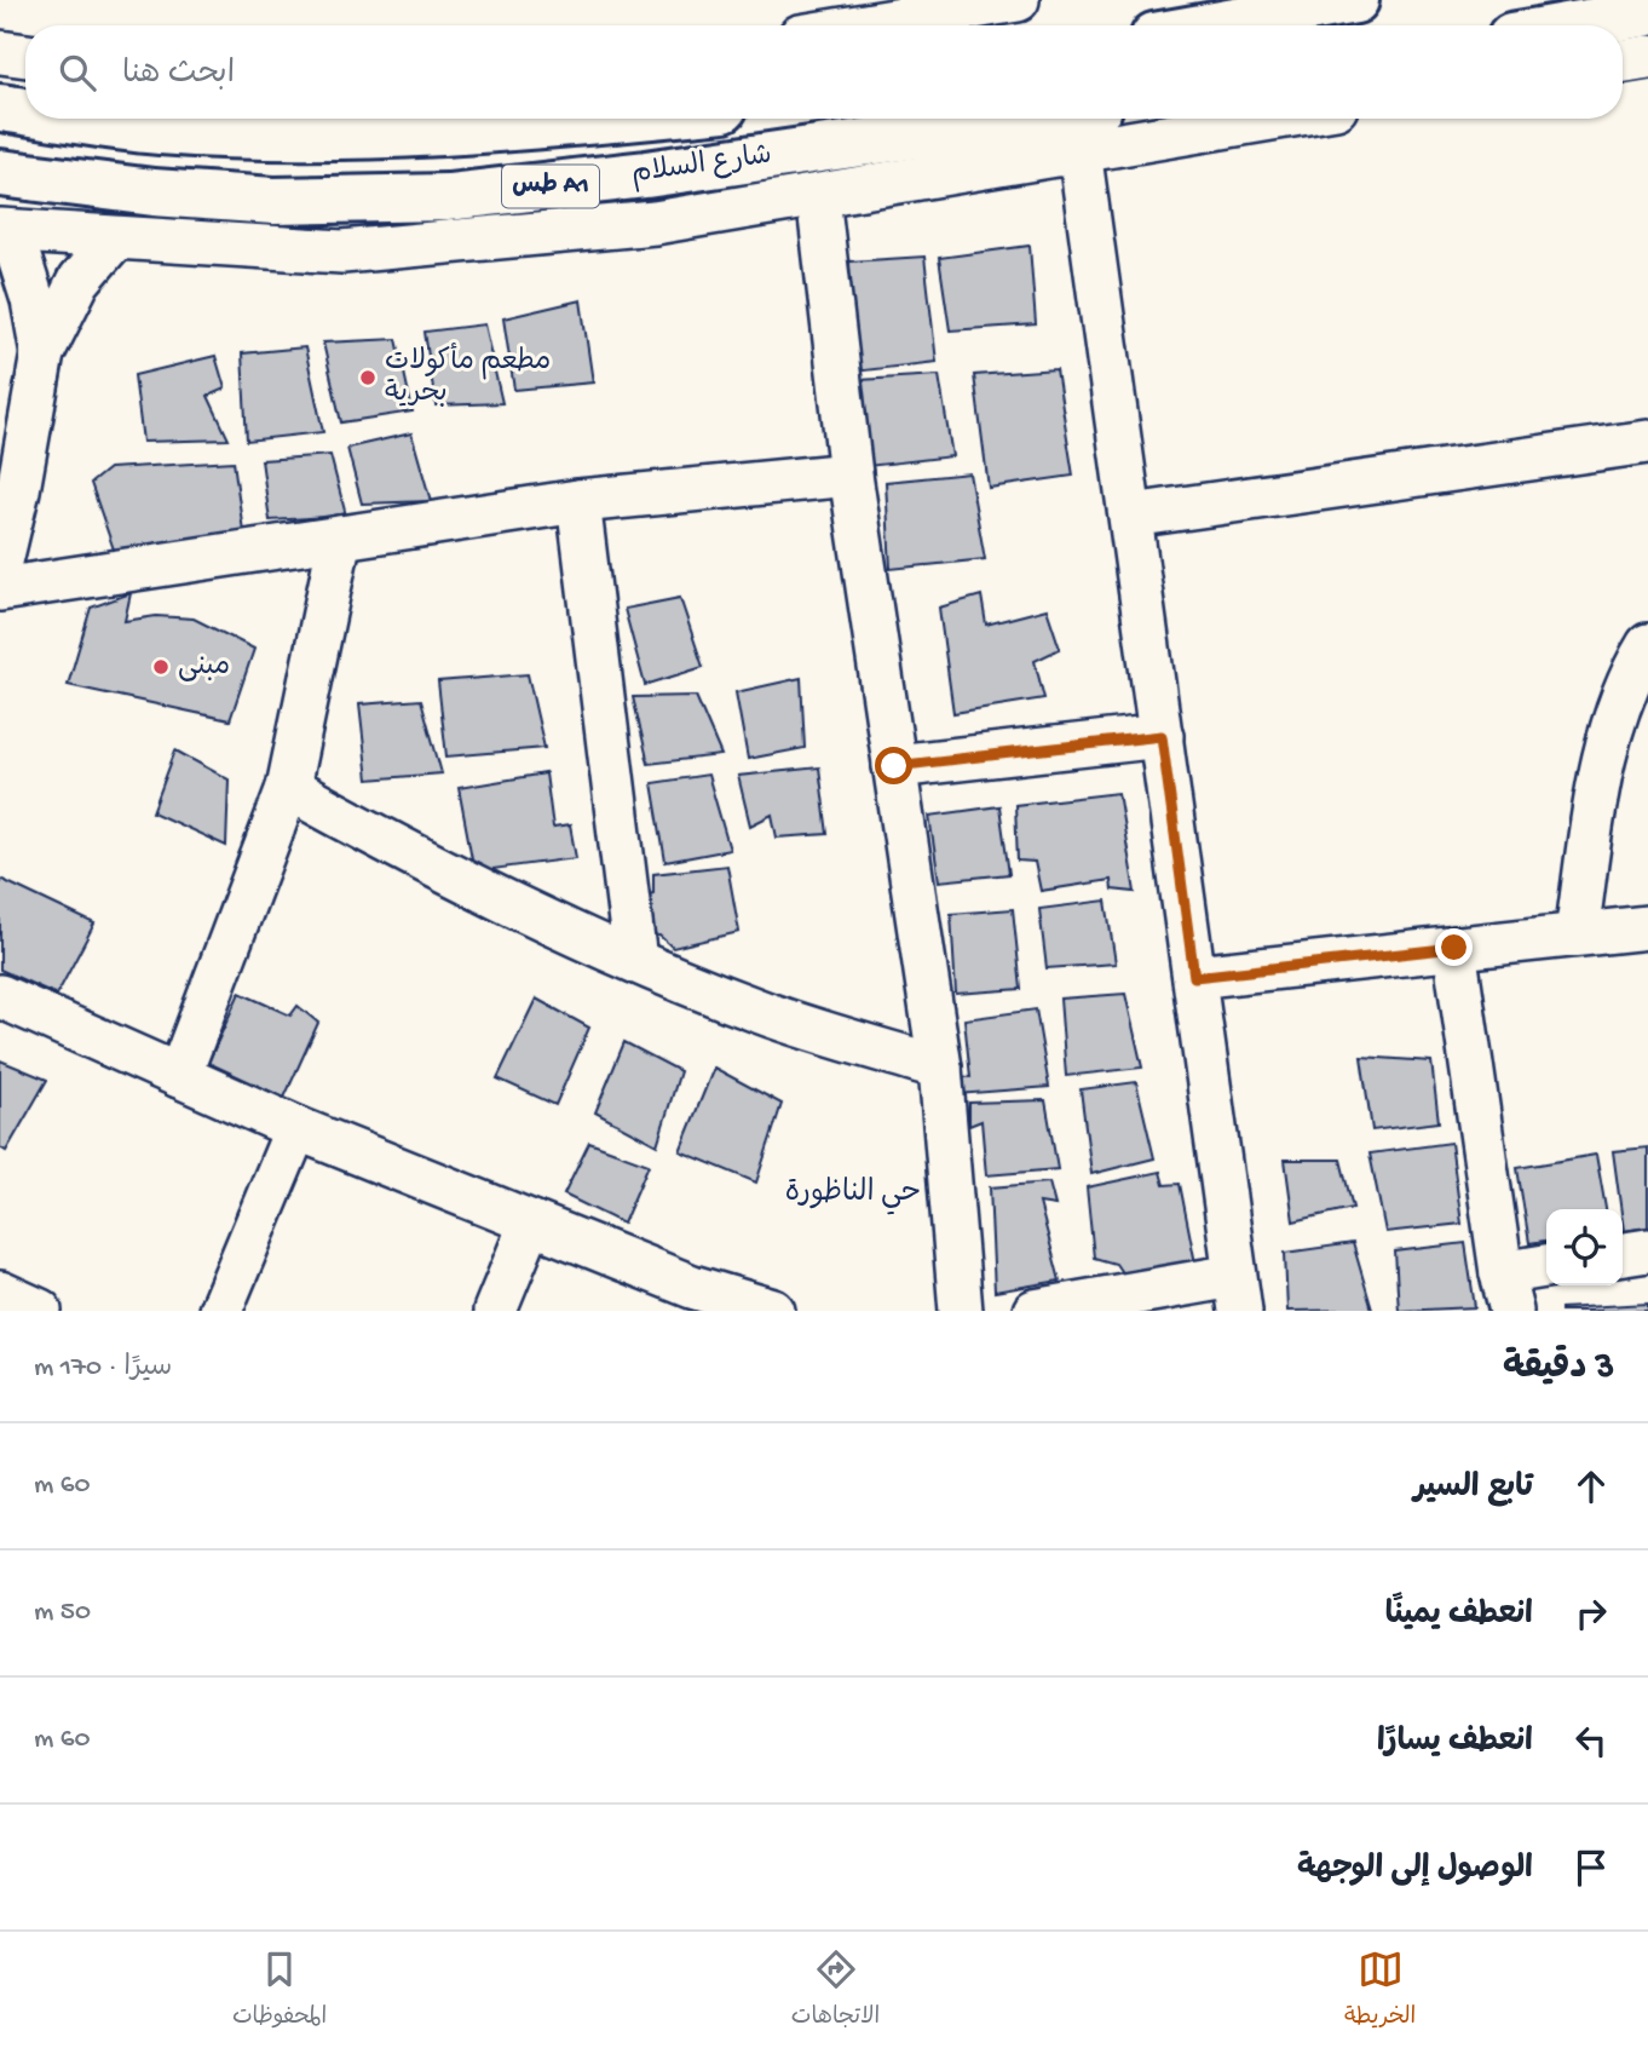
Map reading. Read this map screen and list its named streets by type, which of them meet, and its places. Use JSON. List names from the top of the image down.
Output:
{
  "streets": {
    "highway": ["شارع السلام", "طس A1"]
  },
  "districts": ["حي الناظورة"],
  "places": ["مطعم مأكولات بحرية", "مبنى"],
  "page": {
    "search": "ابحث هنا",
    "heading": ["3 دقيقة", "سيرًا · 170 m"],
    "list": [
      ["تابع السير", "60 m"],
      ["انعطف يمينًا", "50 m"],
      ["انعطف يسارًا", "60 m"],
      "الوصول إلى الوجهة"
    ],
    "nav": ["الخريطة", "الاتجاهات", "المحفوظات"]
  }
}
